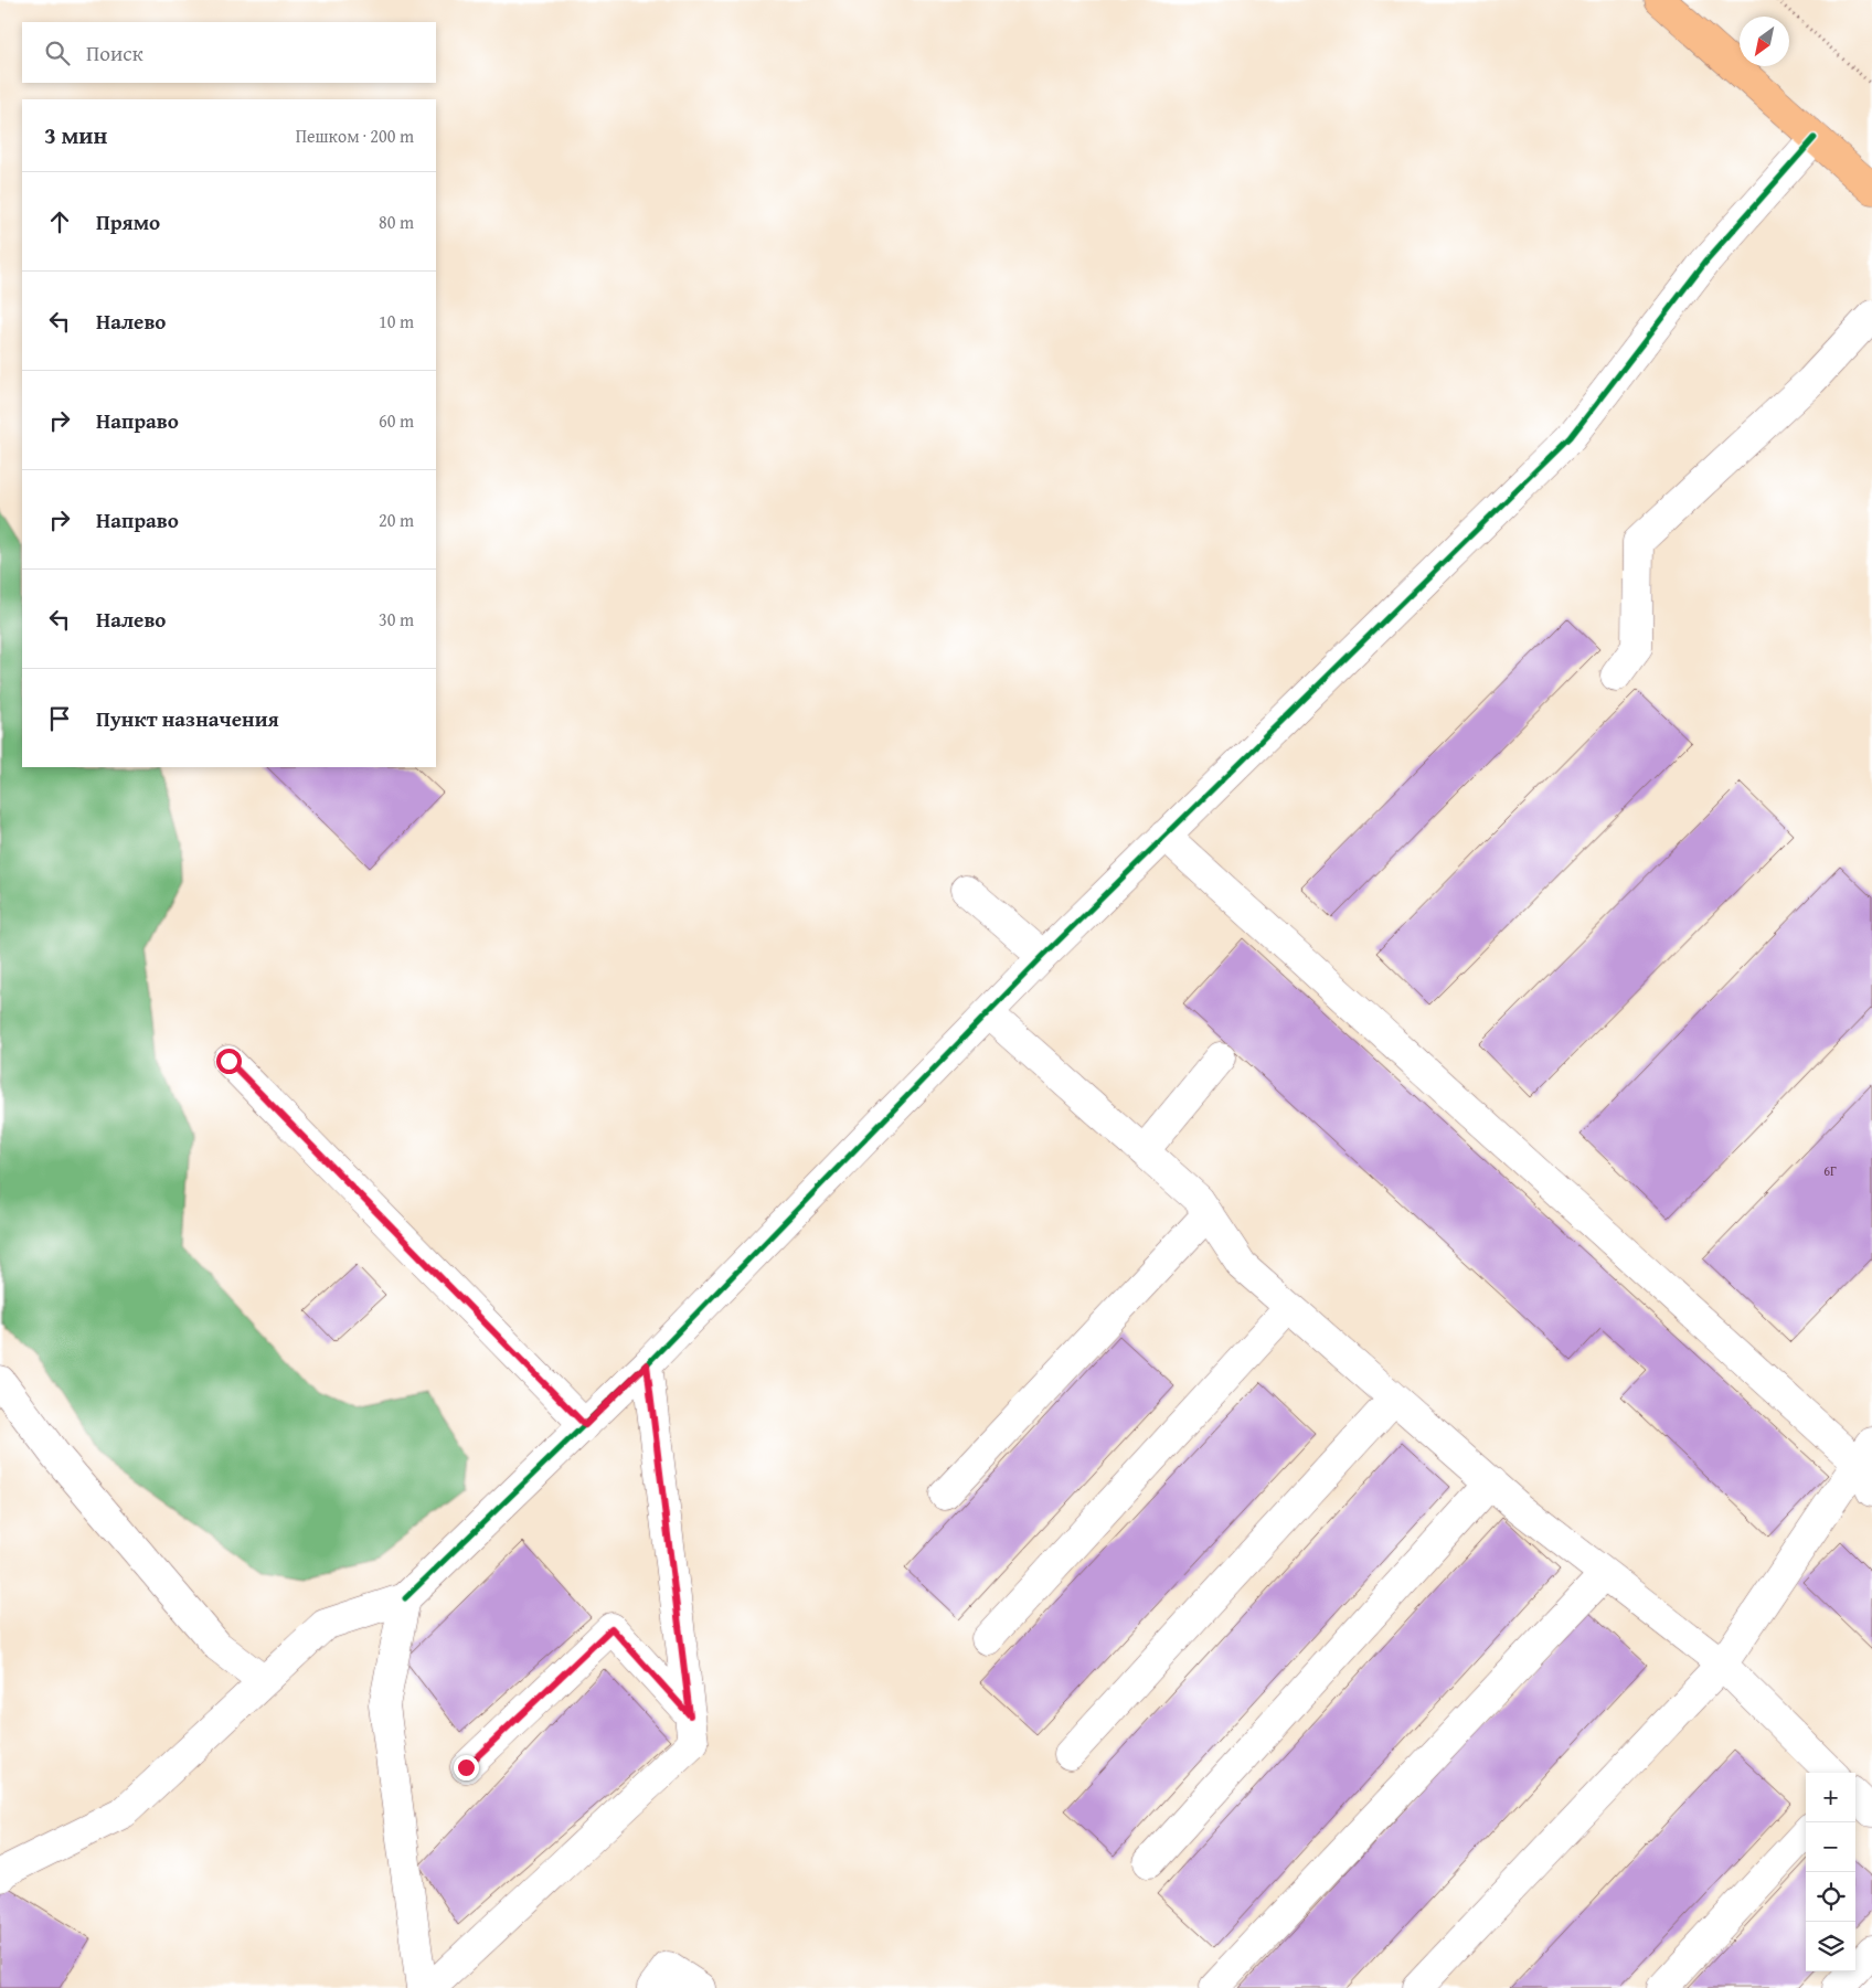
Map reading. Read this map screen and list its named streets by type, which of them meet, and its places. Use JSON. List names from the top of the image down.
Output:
{
  "house_numbers": ["6Г"],
  "north": "bottom left",
  "page": {
    "search": "Поиск",
    "heading": ["3 мин", "Пешком · 200 m"],
    "list": [
      ["Прямо", "80 m"],
      ["Налево", "10 m"],
      ["Направо", "60 m"],
      ["Направо", "20 m"],
      ["Налево", "30 m"],
      "Пункт назначения"
    ],
    "map_buttons": ["+", "−"]
  }
}
